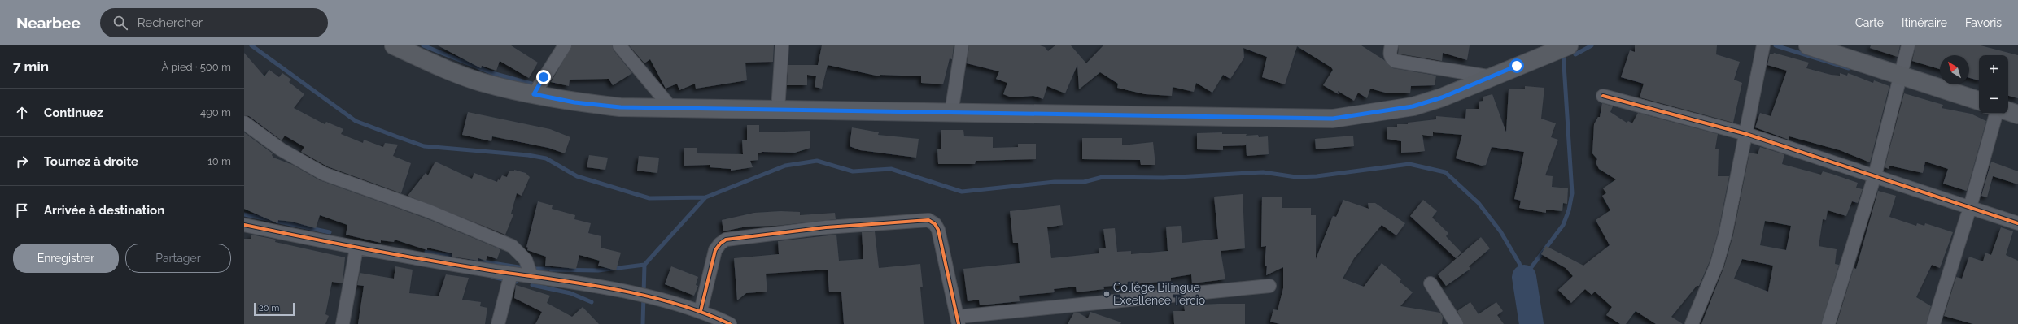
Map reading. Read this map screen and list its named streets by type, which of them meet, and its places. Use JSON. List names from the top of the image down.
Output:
{
  "places": ["Collège Bilingue Excellence Tercio"],
  "scale_bar": "20 m",
  "north": "top left",
  "page": {
    "header": "Nearbee",
    "search": "Rechercher",
    "nav": ["Carte", "Itinéraire", "Favoris"],
    "heading": ["7 min", "À pied · 500 m"],
    "map_buttons": ["+", "−"],
    "list": [
      ["Continuez", "490 m"],
      ["Tournez à droite", "10 m"],
      "Arrivée à destination"
    ],
    "buttons": ["Enregistrer", "Partager"],
    "scale": "20 m"
  }
}
